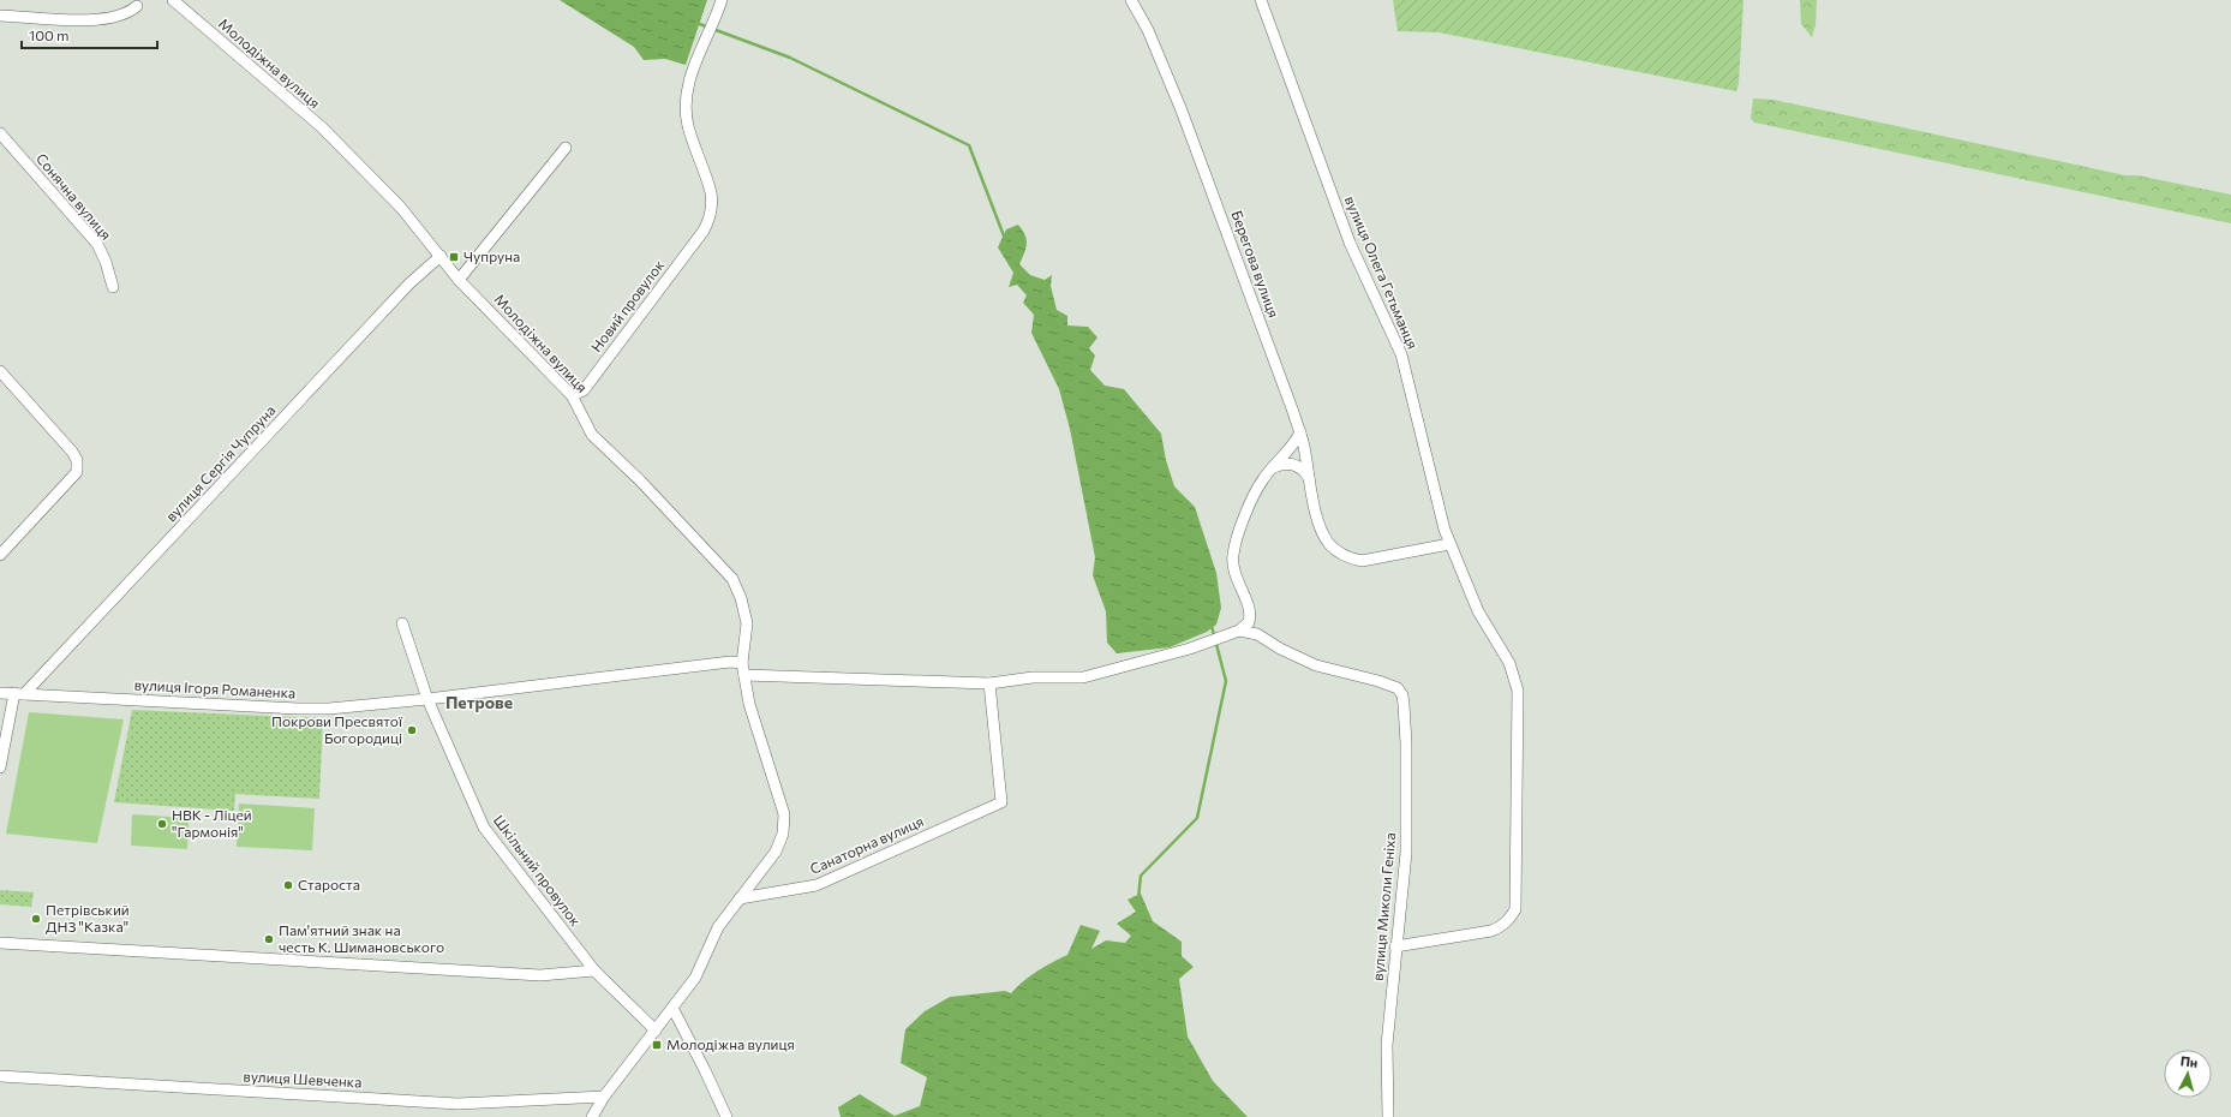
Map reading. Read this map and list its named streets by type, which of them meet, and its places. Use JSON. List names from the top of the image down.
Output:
{
  "streets": {
    "street": [
      "Молодіжна вулиця",
      "Сонячна вулиця",
      "Берегова вулиця",
      "вулиця Олега Гетьманця",
      "Новий провулок",
      "вулиця Сергія Чупруна",
      "вулиця Ігоря Романенка",
      "Санаторна вулиця",
      "Шкільний провулок",
      "вулиця Миколи Геніха",
      "вулиця Шевченка"
    ]
  },
  "crossings": [
    ["Молодіжна вулиця", "Новий провулок"],
    ["Молодіжна вулиця", "вулиця Сергія Чупруна"],
    ["Молодіжна вулиця", "вулиця Ігоря Романенка"],
    ["Молодіжна вулиця", "Санаторна вулиця"],
    ["Берегова вулиця", "вулиця Олега Гетьманця"],
    ["вулиця Олега Гетьманця", "вулиця Миколи Геніха"],
    ["вулиця Сергія Чупруна", "вулиця Ігоря Романенка"],
    ["вулиця Ігоря Романенка", "Шкільний провулок"]
  ],
  "districts": ["Петрове"],
  "places": {
    "transit": ["Чупруна", "Молодіжна вулиця"],
    "other": [
      "Покрови Пресвятої Богородиці",
      "НВК - Ліцей \"Гармонія\"",
      "Староста",
      "Петрівський ДНЗ \"Казка\"",
      "Пам'ятний знак на честь К. Шимановського"
    ]
  },
  "scale_bar": "100 m",
  "north": "top"
}
